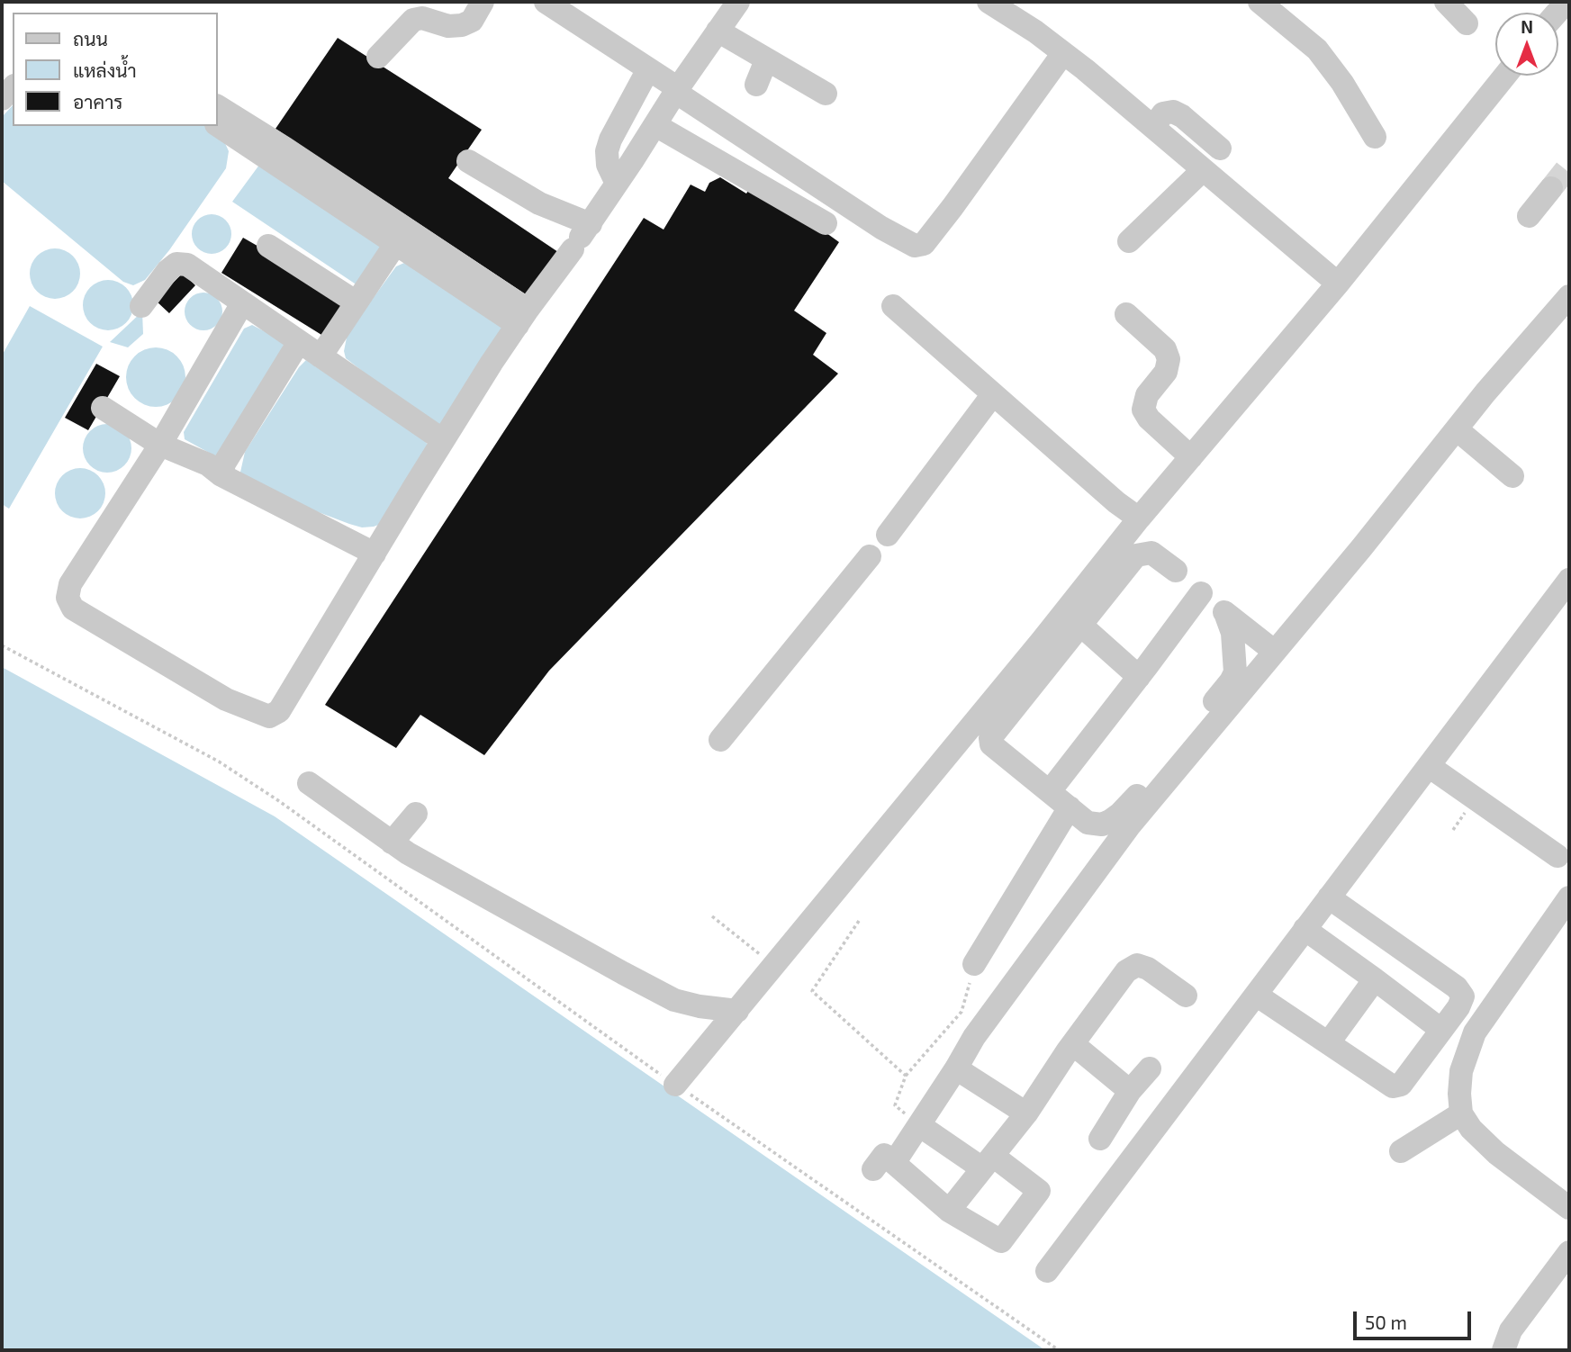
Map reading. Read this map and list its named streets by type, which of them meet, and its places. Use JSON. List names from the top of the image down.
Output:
{
  "legend": ["ถนน", "แหล่งน้ำ", "อาคาร"],
  "scale_bar": "50 m",
  "north": "top"
}
